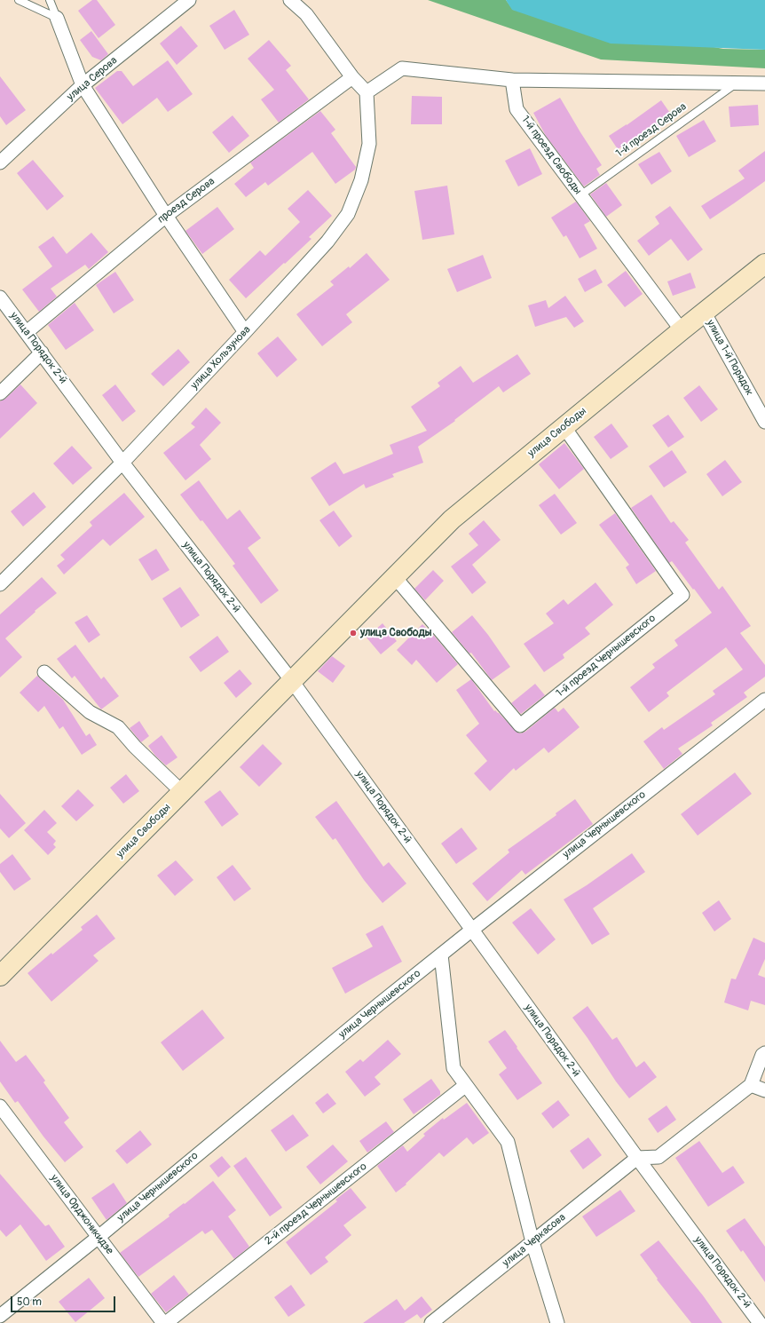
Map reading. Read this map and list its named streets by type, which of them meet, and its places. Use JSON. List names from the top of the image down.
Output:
{
  "streets": {
    "main road": ["улица Свободы"],
    "street": [
      "улица Серова",
      "1-й проезд Свободы",
      "проезд Серова",
      "улица Порядок 2-й",
      "улица Хользунова",
      "улица 1-й Порядок",
      "1-й проезд Чернышевского",
      "улица Чернышевского",
      "2-й проезд Чернышевского",
      "улица Орджоникидзе",
      "улица Черкасова"
    ],
    "lane": ["1-й проезд Серова"]
  },
  "crossings": [
    ["1-й проезд Серова", "1-й проезд Свободы"],
    ["1-й проезд Свободы", "улица Свободы"],
    ["проезд Серова", "улица Порядок 2-й"],
    ["улица Порядок 2-й", "улица Хользунова"],
    ["улица Порядок 2-й", "улица Свободы"],
    ["улица Порядок 2-й", "улица Чернышевского"],
    ["улица Порядок 2-й", "улица Черкасова"],
    ["улица 1-й Порядок", "улица Свободы"],
    ["улица Свободы", "1-й проезд Чернышевского"],
    ["улица Чернышевского", "улица Орджоникидзе"],
    ["2-й проезд Чернышевского", "улица Орджоникидзе"]
  ],
  "places": ["улица Свободы"],
  "scale_bar": "50 m"
}
